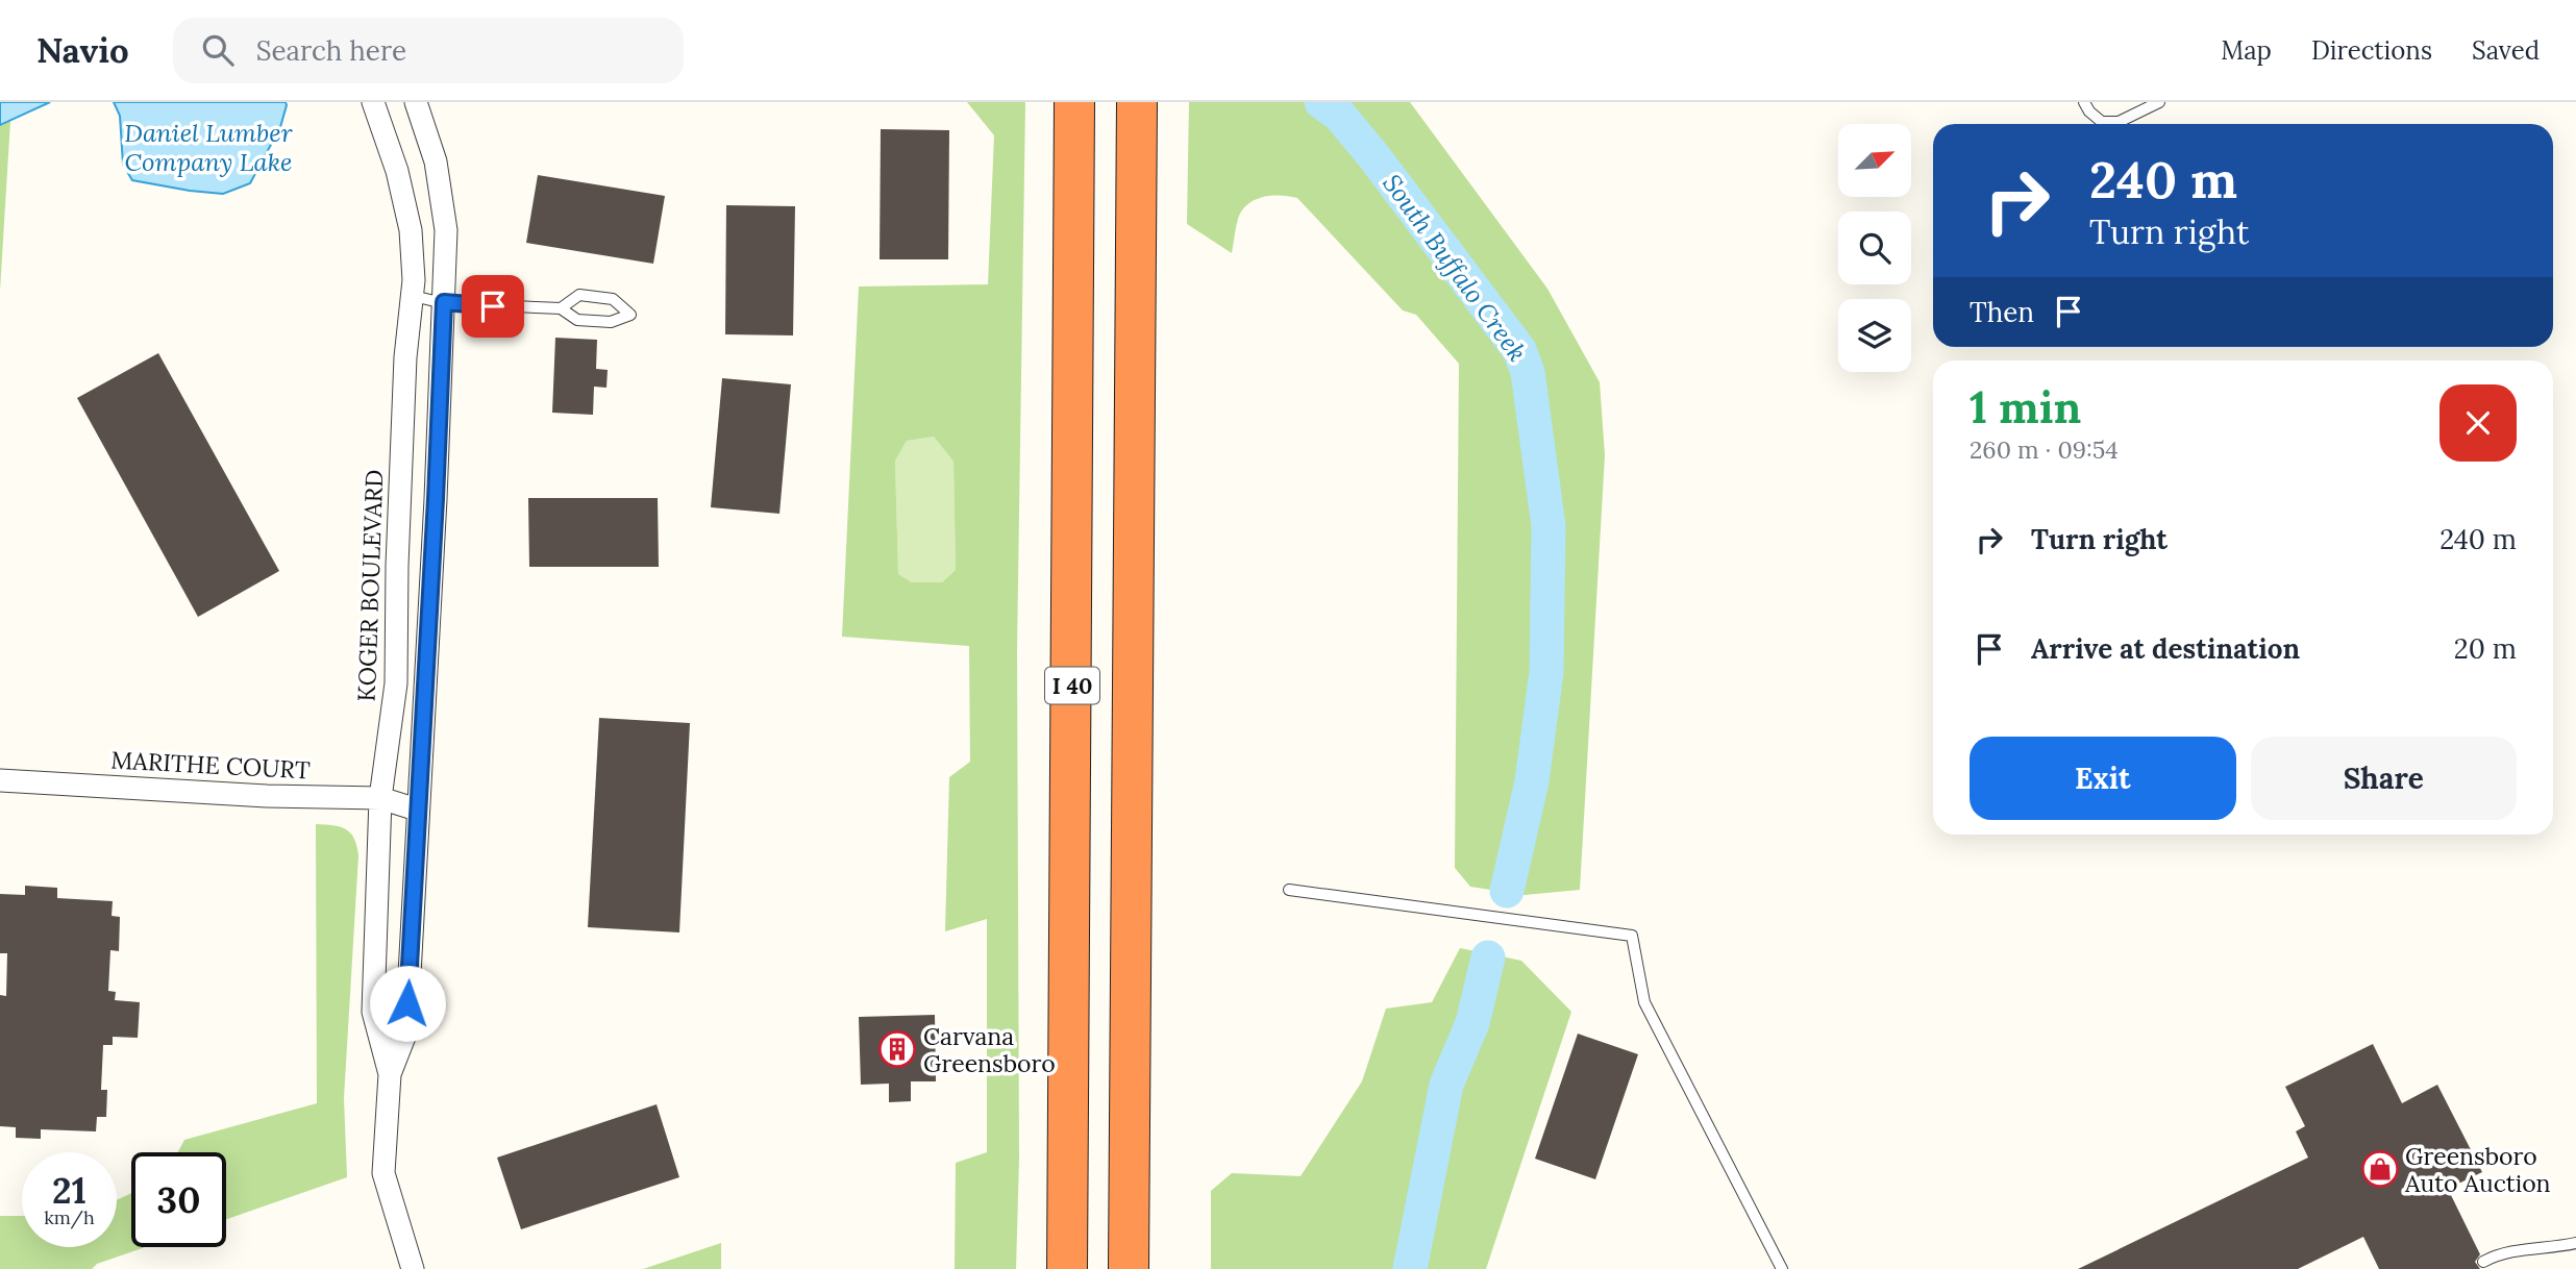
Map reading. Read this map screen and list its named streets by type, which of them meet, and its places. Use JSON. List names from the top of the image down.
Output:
{
  "streets": {
    "highway": ["I 40"],
    "street": ["KOGER BOULEVARD", "MARITHE COURT"]
  },
  "crossings": [
    ["KOGER BOULEVARD", "MARITHE COURT"]
  ],
  "water": ["Daniel Lumber Company Lake", "South Buffalo Creek"],
  "places": {
    "building": ["Carvana Greensboro"],
    "shop": ["Greensboro Auto Auction"]
  },
  "north": "top right",
  "page": {
    "header": "Navio",
    "search": "Search here",
    "nav": ["Map", "Directions", "Saved"],
    "turn": ["240 m", "Turn right"],
    "then": "Then",
    "heading": ["1 min", "260 m · 09:54"],
    "list": [
      {
        "name": "Turn right",
        "value": "240 m"
      },
      {
        "name": "Arrive at destination",
        "value": "20 m"
      }
    ],
    "buttons": ["Exit", "Share"],
    "speed": "21 km/h",
    "limit": "30"
  }
}
